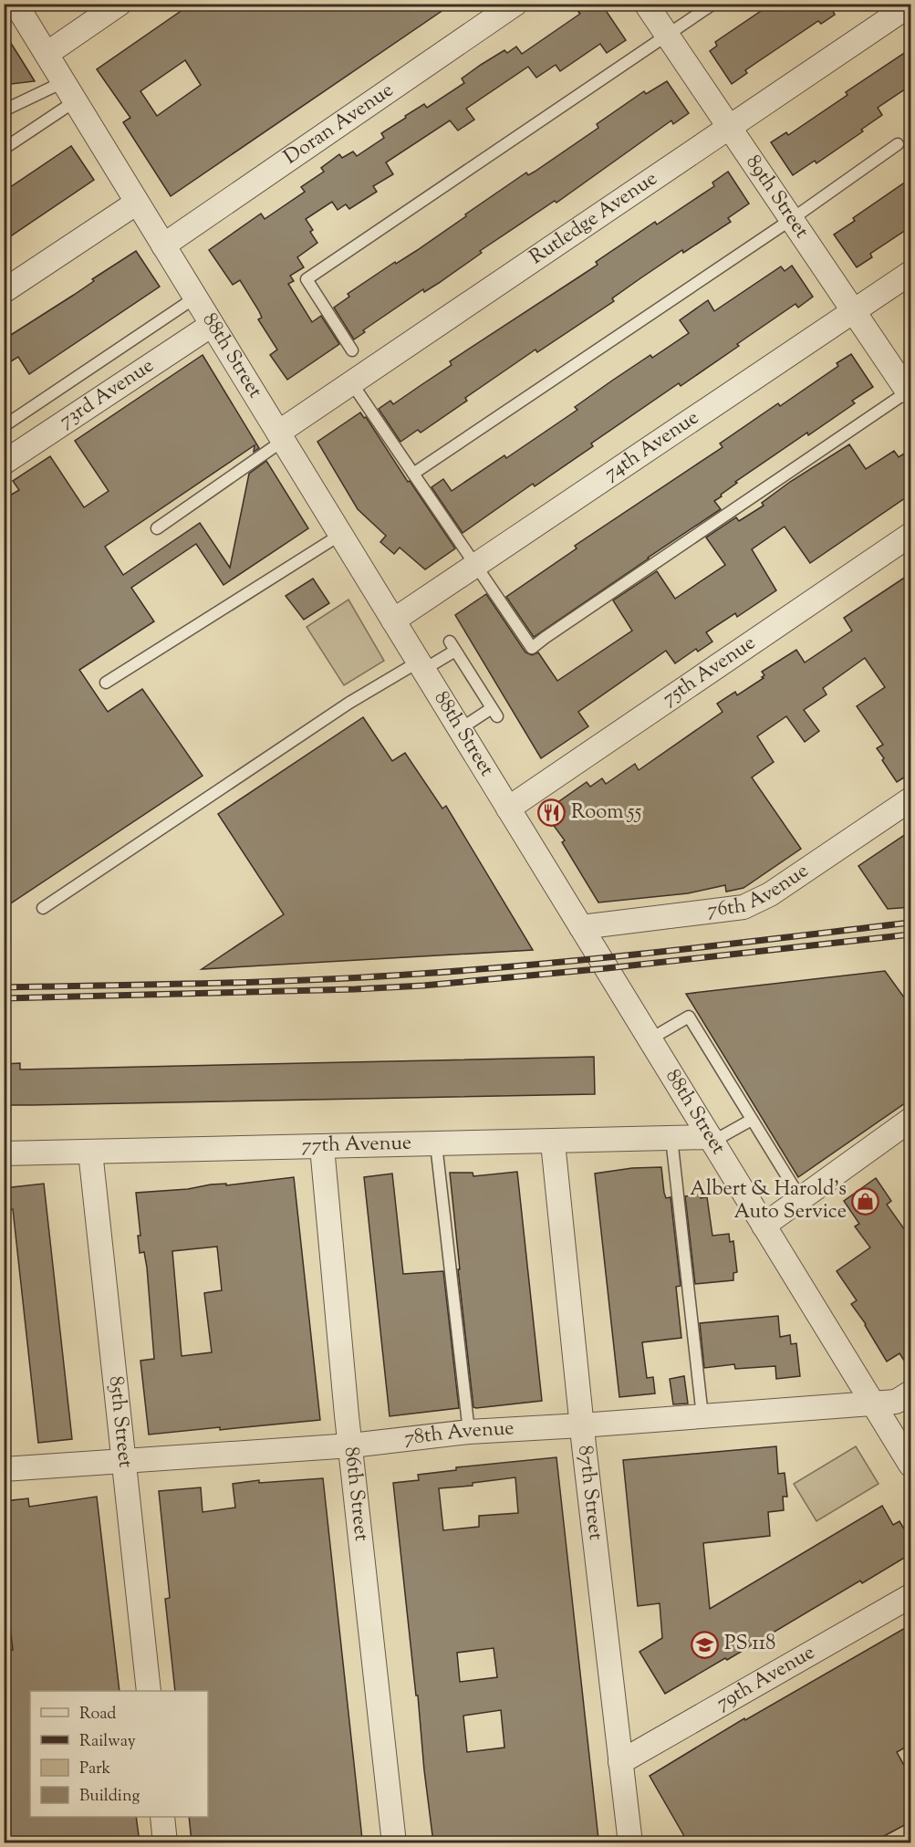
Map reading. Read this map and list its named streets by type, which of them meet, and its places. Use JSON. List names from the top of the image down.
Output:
{
  "streets": {
    "street": [
      "Doran Avenue",
      "89th Street",
      "Rutledge Avenue",
      "88th Street",
      "73rd Avenue",
      "74th Avenue",
      "75th Avenue",
      "76th Avenue",
      "77th Avenue",
      "85th Street",
      "78th Avenue",
      "87th Street",
      "86th Street",
      "79th Avenue"
    ]
  },
  "crossings": [
    ["Doran Avenue", "88th Street"],
    ["89th Street", "Rutledge Avenue"],
    ["89th Street", "74th Avenue"],
    ["Rutledge Avenue", "88th Street"],
    ["88th Street", "73rd Avenue"],
    ["88th Street", "74th Avenue"],
    ["88th Street", "75th Avenue"],
    ["88th Street", "76th Avenue"],
    ["88th Street", "77th Avenue"],
    ["88th Street", "78th Avenue"],
    ["77th Avenue", "85th Street"],
    ["77th Avenue", "87th Street"],
    ["77th Avenue", "86th Street"],
    ["85th Street", "78th Avenue"],
    ["78th Avenue", "87th Street"],
    ["78th Avenue", "86th Street"],
    ["87th Street", "79th Avenue"]
  ],
  "places": {
    "restaurant": ["Room 55"],
    "shop": ["Albert & Harold’s Auto Service"],
    "school or university": ["PS 118"]
  },
  "legend": [
    "Road",
    "Railway",
    "Park",
    "Building"
  ]
}
